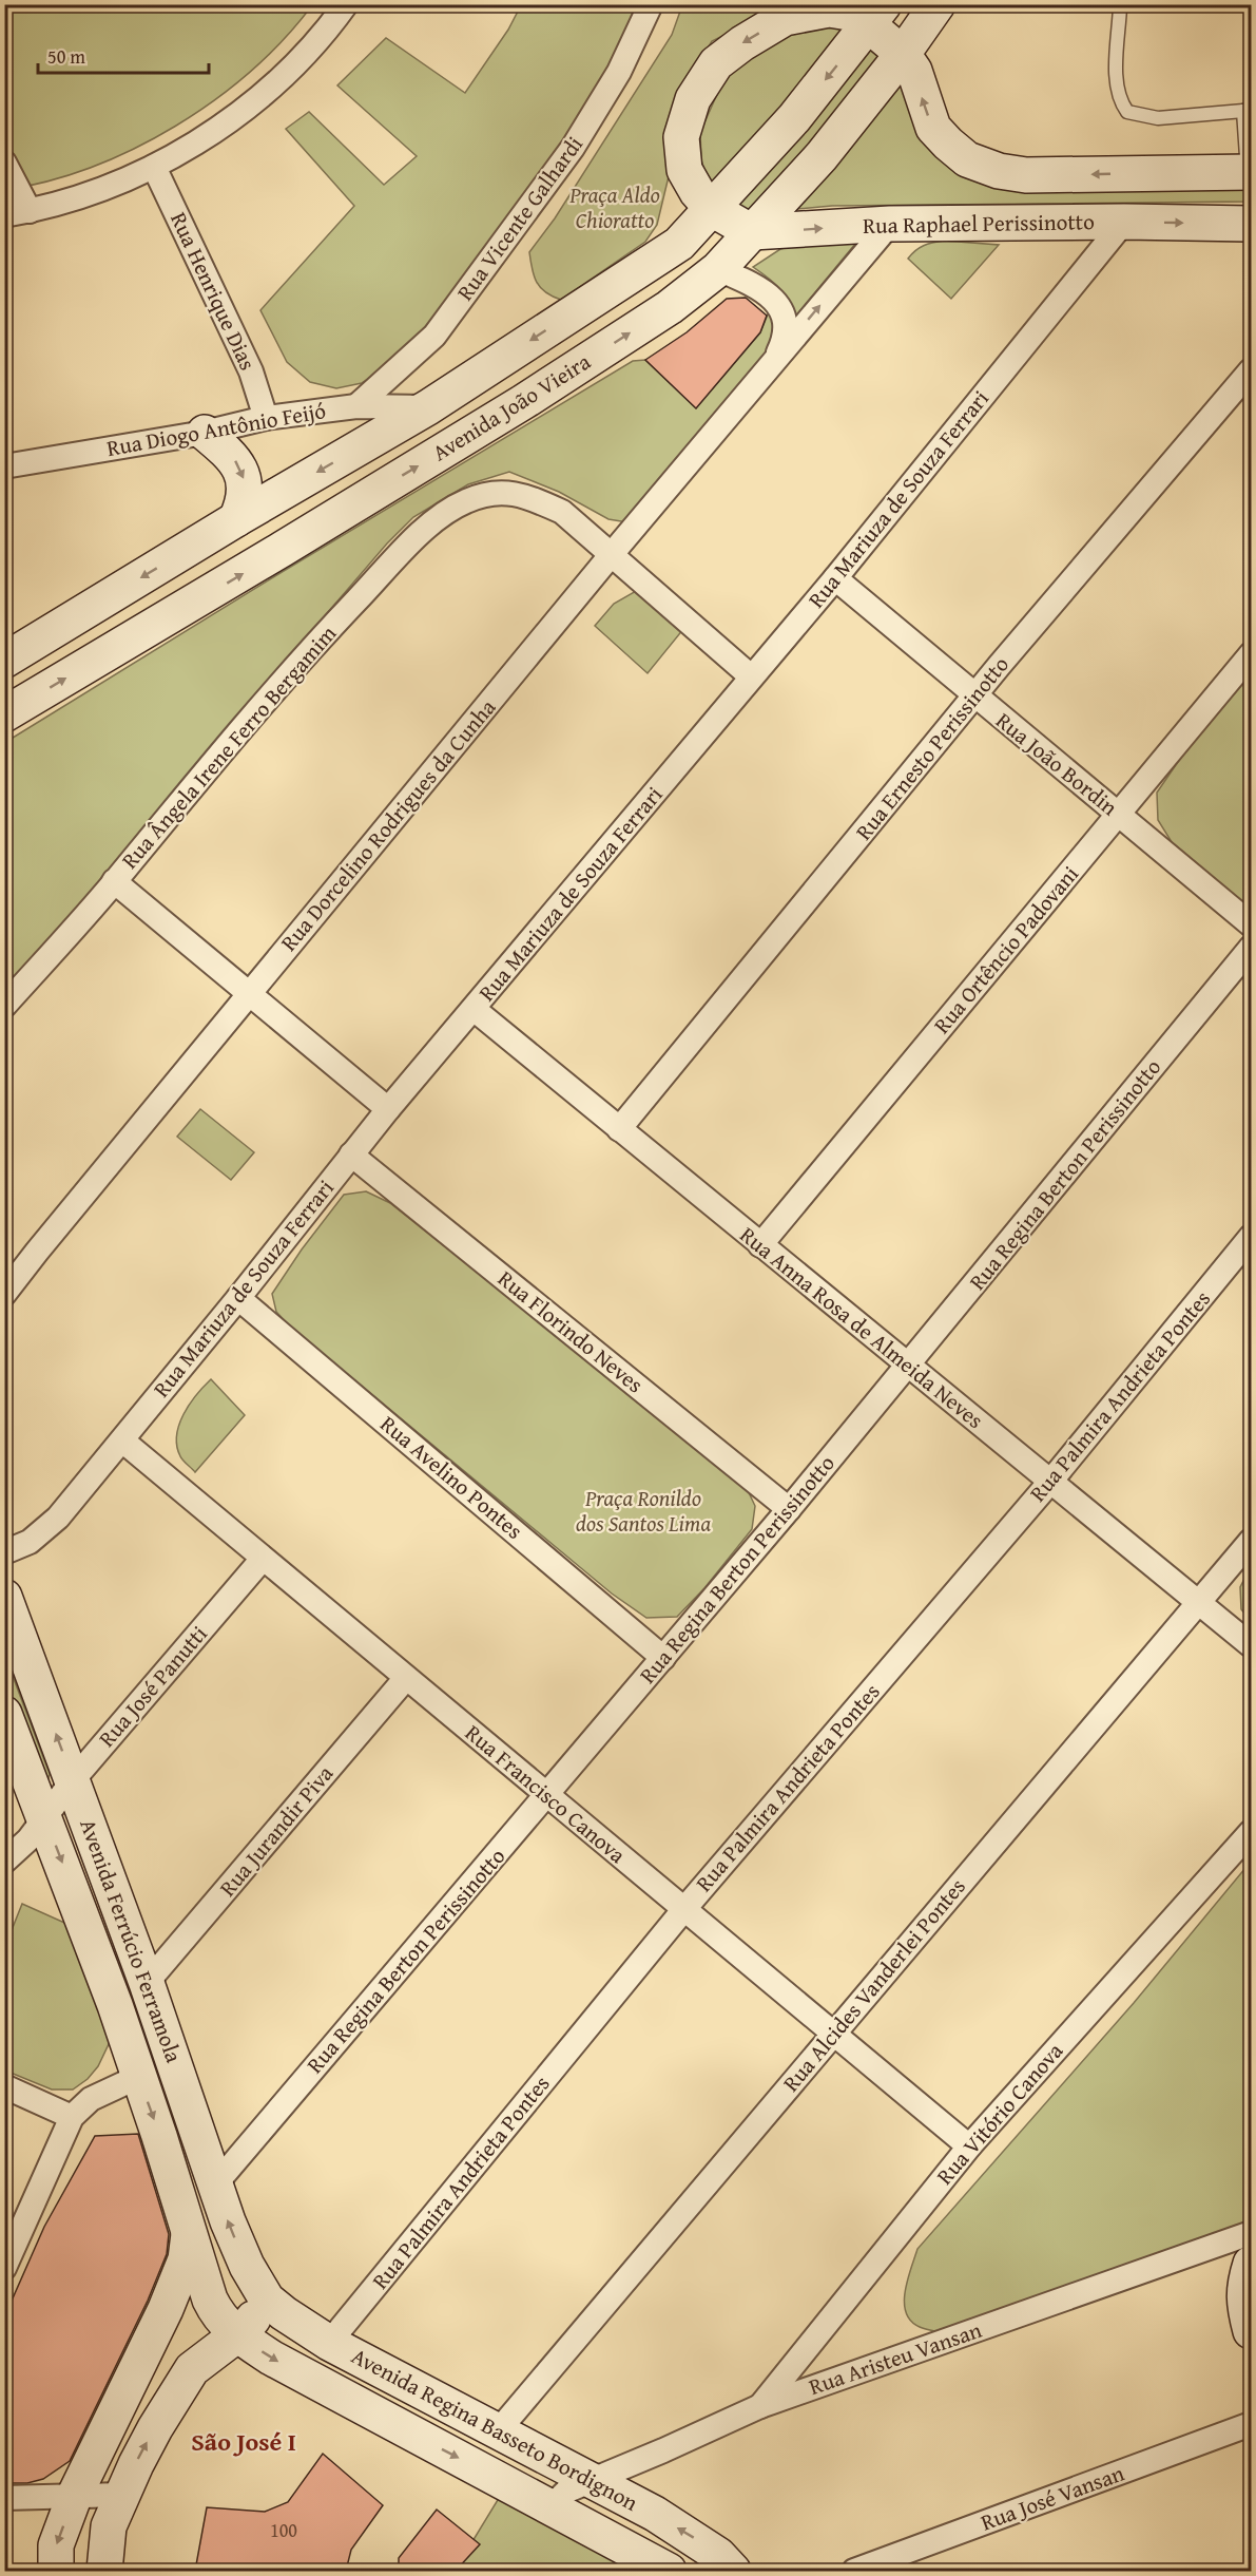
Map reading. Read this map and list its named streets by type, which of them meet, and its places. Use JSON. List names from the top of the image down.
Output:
{
  "streets": {
    "main road": [
      "Rua Raphael Perissinotto",
      "Avenida João Vieira",
      "Avenida Ferrúcio Ferramola",
      "Avenida Regina Basseto Bordignon"
    ],
    "street": [
      "Rua Vicente Galhardi",
      "Rua Henrique Dias",
      "Rua Diogo Antônio Feijó",
      "Rua Mariuza de Souza Ferrari",
      "Rua Ângela Irene Ferro Bergamim",
      "Rua Ernesto Perissinotto",
      "Rua João Bordin",
      "Rua Dorcelino Rodrigues da Cunha",
      "Rua Ortêncio Padovani",
      "Rua Regina Berton Perissinotto",
      "Rua Anna Rosa de Almeida Neves",
      "Rua Florindo Neves",
      "Rua Palmira Andrieta Pontes",
      "Rua Avelino Pontes",
      "Rua José Panutti",
      "Rua Francisco Canova",
      "Rua Jurandir Piva",
      "Rua Alcides Vanderlei Pontes",
      "Rua Vitório Canova",
      "Rua Aristeu Vansan",
      "Rua José Vansan"
    ]
  },
  "crossings": [
    ["Rua Vicente Galhardi", "Rua Diogo Antônio Feijó"],
    ["Rua Raphael Perissinotto", "Avenida João Vieira"],
    ["Rua Raphael Perissinotto", "Rua Mariuza de Souza Ferrari"],
    ["Rua Raphael Perissinotto", "Rua Dorcelino Rodrigues da Cunha"],
    ["Rua Henrique Dias", "Rua Diogo Antônio Feijó"],
    ["Avenida João Vieira", "Rua Diogo Antônio Feijó"],
    ["Avenida João Vieira", "Rua Dorcelino Rodrigues da Cunha"],
    ["Rua Mariuza de Souza Ferrari", "Rua Ângela Irene Ferro Bergamim"],
    ["Rua Mariuza de Souza Ferrari", "Rua João Bordin"],
    ["Rua Mariuza de Souza Ferrari", "Rua Anna Rosa de Almeida Neves"],
    ["Rua Mariuza de Souza Ferrari", "Rua Florindo Neves"],
    ["Rua Mariuza de Souza Ferrari", "Rua Avelino Pontes"],
    ["Rua Mariuza de Souza Ferrari", "Rua Francisco Canova"],
    ["Rua Ângela Irene Ferro Bergamim", "Rua Dorcelino Rodrigues da Cunha"],
    ["Rua Ernesto Perissinotto", "Rua João Bordin"],
    ["Rua Ernesto Perissinotto", "Rua Anna Rosa de Almeida Neves"],
    ["Rua João Bordin", "Rua Ortêncio Padovani"],
    ["Rua Ortêncio Padovani", "Rua Anna Rosa de Almeida Neves"],
    ["Rua Regina Berton Perissinotto", "Rua Anna Rosa de Almeida Neves"],
    ["Rua Regina Berton Perissinotto", "Rua Florindo Neves"],
    ["Rua Regina Berton Perissinotto", "Rua Avelino Pontes"],
    ["Rua Regina Berton Perissinotto", "Rua Francisco Canova"],
    ["Rua Regina Berton Perissinotto", "Avenida Ferrúcio Ferramola"],
    ["Rua Anna Rosa de Almeida Neves", "Rua Palmira Andrieta Pontes"],
    ["Rua Anna Rosa de Almeida Neves", "Rua Alcides Vanderlei Pontes"],
    ["Rua Palmira Andrieta Pontes", "Rua Francisco Canova"],
    ["Rua Palmira Andrieta Pontes", "Avenida Regina Basseto Bordignon"],
    ["Rua José Panutti", "Rua Francisco Canova"],
    ["Rua José Panutti", "Avenida Ferrúcio Ferramola"],
    ["Rua Francisco Canova", "Rua Jurandir Piva"],
    ["Rua Francisco Canova", "Rua Alcides Vanderlei Pontes"],
    ["Rua Francisco Canova", "Rua Vitório Canova"],
    ["Rua Jurandir Piva", "Avenida Ferrúcio Ferramola"],
    ["Avenida Ferrúcio Ferramola", "Avenida Regina Basseto Bordignon"],
    ["Rua Alcides Vanderlei Pontes", "Avenida Regina Basseto Bordignon"],
    ["Rua Vitório Canova", "Rua Aristeu Vansan"],
    ["Rua Aristeu Vansan", "Avenida Regina Basseto Bordignon"]
  ],
  "one_way": ["Rua Raphael Perissinotto"],
  "districts": ["São José I"],
  "parks": ["Praça Aldo Chioratto", "Praça Ronildo dos Santos Lima"],
  "house_numbers": ["100"],
  "scale_bar": "50 m"
}
